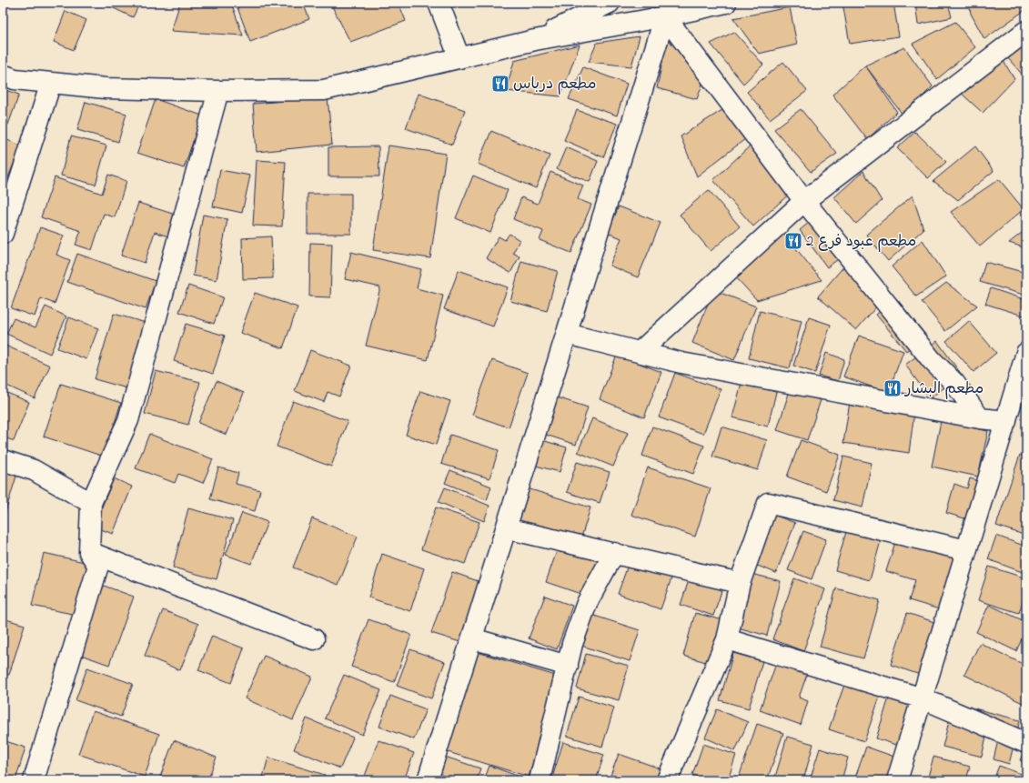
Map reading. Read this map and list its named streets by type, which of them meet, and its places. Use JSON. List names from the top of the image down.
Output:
{
  "places": {
    "restaurant": ["مطعم درباس", "مطعم عبود فرع 2", "مطعم البشار"]
  }
}
